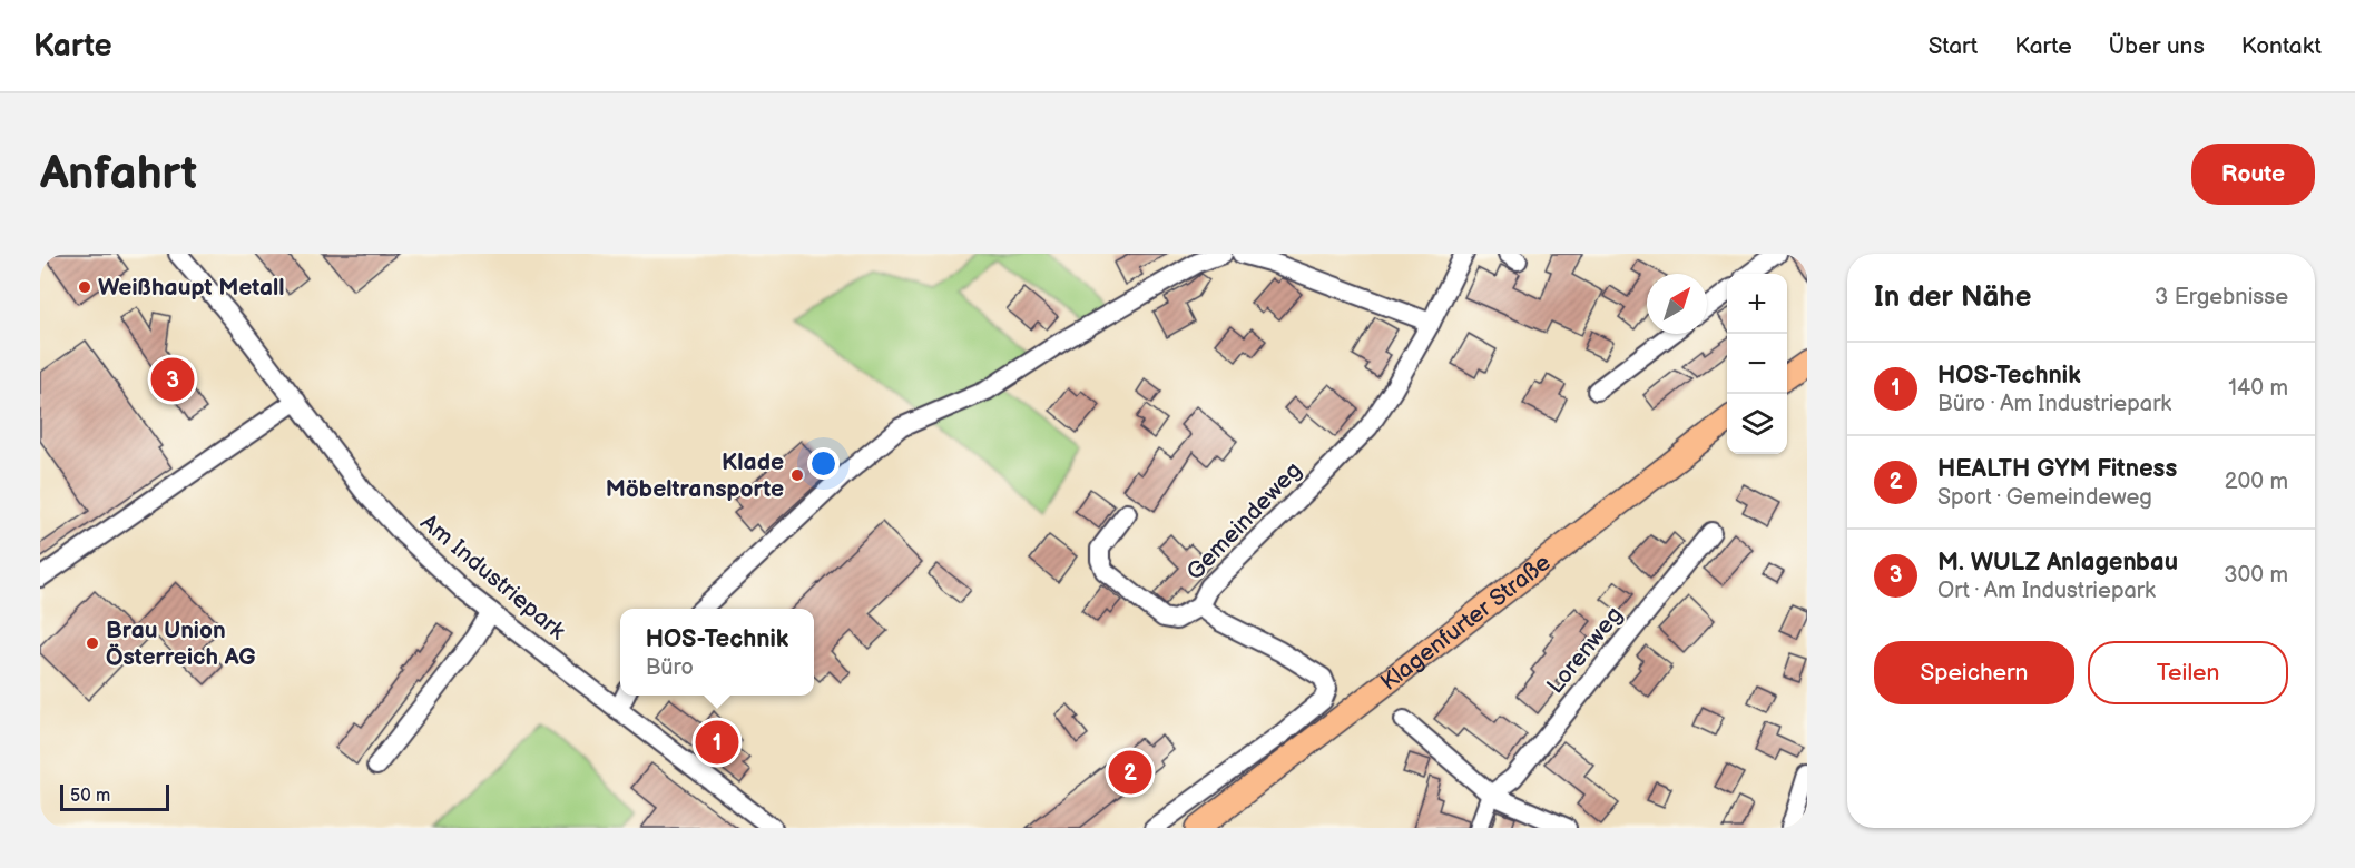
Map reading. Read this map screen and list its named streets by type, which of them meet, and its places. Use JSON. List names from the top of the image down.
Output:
{
  "streets": {
    "main road": ["Klagenfurter Straße"],
    "street": ["Gemeindeweg", "Am Industriepark", "Lorenweg"]
  },
  "places": ["Weißhaupt Metall", "Klade Möbeltransporte", "Brau Union Österreich AG"],
  "scale_bar": "50 m",
  "north": "top right",
  "page": {
    "header": "Karte",
    "nav": [
      "Start",
      "Karte",
      "Über uns",
      "Kontakt"
    ],
    "buttons": [
      "Route",
      ["Speichern", "Teilen"]
    ],
    "title": "Anfahrt",
    "heading": ["In der Nähe", "3 Ergebnisse"],
    "map_buttons": ["+", "−"],
    "list": [
      {
        "mark": "1",
        "name": "HOS-Technik",
        "note": "Büro · Am Industriepark",
        "value": "140 m"
      },
      {
        "mark": "2",
        "name": "HEALTH GYM Fitness",
        "note": "Sport · Gemeindeweg",
        "value": "200 m"
      },
      {
        "mark": "3",
        "name": "M. WULZ Anlagenbau",
        "note": "Ort · Am Industriepark",
        "value": "300 m"
      }
    ],
    "pins": ["3", "1", "2"],
    "popup": ["HOS-Technik", "Büro"],
    "scale": "50 m"
  }
}
